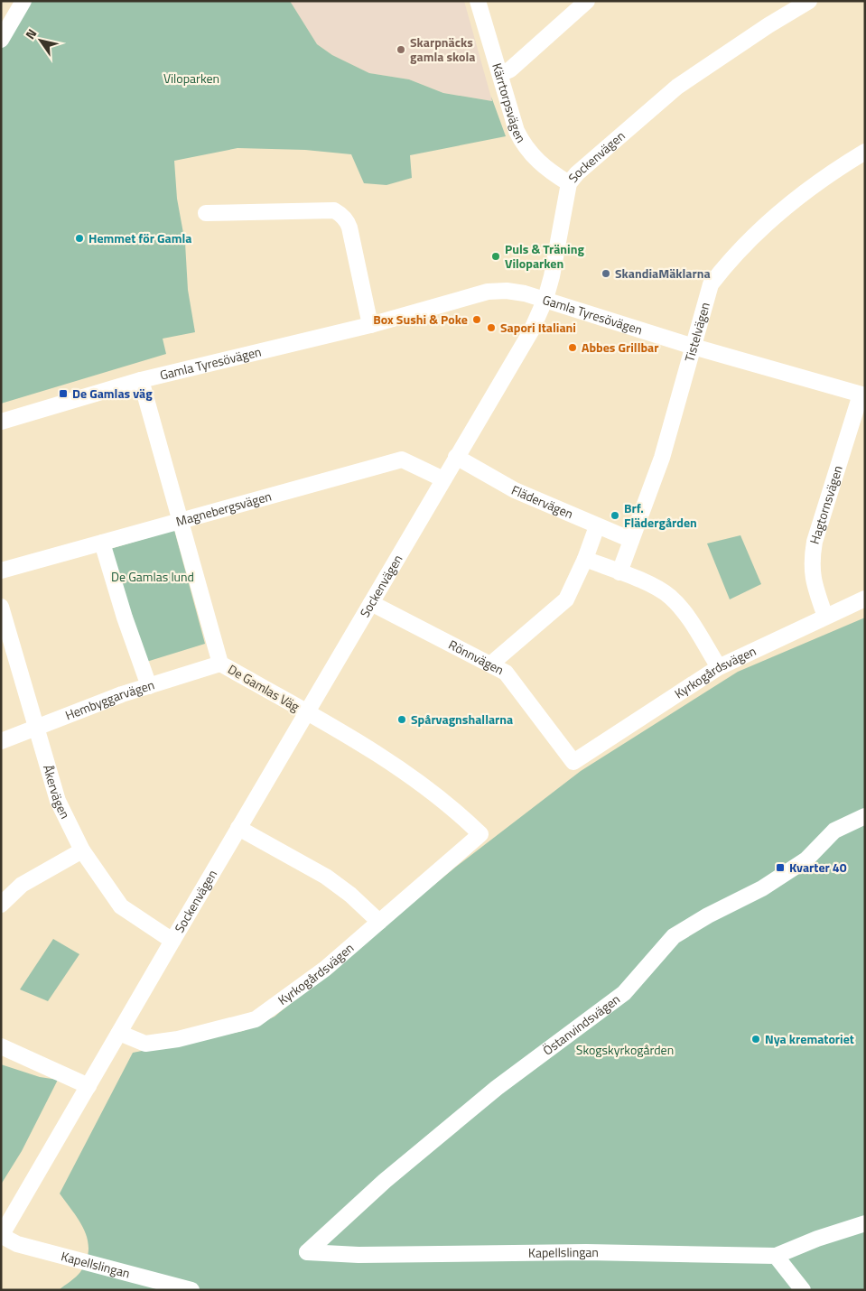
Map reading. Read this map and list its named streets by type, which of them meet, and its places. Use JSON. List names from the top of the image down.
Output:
{
  "streets": {
    "street": [
      "Kärrtorpsvägen",
      "Sockenvägen",
      "Gamla Tyresövägen",
      "Tistelvägen",
      "Flädervägen",
      "Hagtornsvägen",
      "Magnebergsvägen",
      "Rönnvägen",
      "Kyrkogårdsvägen",
      "De Gamlas Väg",
      "Hembyggarvägen",
      "Åkervägen",
      "Östanvindsvägen",
      "Kapellslingan"
    ]
  },
  "crossings": [
    ["Kärrtorpsvägen", "Sockenvägen"],
    ["Sockenvägen", "Gamla Tyresövägen"],
    ["Sockenvägen", "Flädervägen"],
    ["Sockenvägen", "Magnebergsvägen"],
    ["Sockenvägen", "Rönnvägen"],
    ["Sockenvägen", "Kyrkogårdsvägen"],
    ["Sockenvägen", "De Gamlas Väg"],
    ["Sockenvägen", "Åkervägen"],
    ["Sockenvägen", "Kapellslingan"],
    ["Gamla Tyresövägen", "Tistelvägen"],
    ["Gamla Tyresövägen", "Hagtornsvägen"],
    ["Gamla Tyresövägen", "De Gamlas Väg"],
    ["Tistelvägen", "Flädervägen"],
    ["Hagtornsvägen", "Kyrkogårdsvägen"],
    ["Magnebergsvägen", "De Gamlas Väg"],
    ["Rönnvägen", "Kyrkogårdsvägen"],
    ["Kyrkogårdsvägen", "De Gamlas Väg"],
    ["De Gamlas Väg", "Hembyggarvägen"],
    ["Hembyggarvägen", "Åkervägen"],
    ["Östanvindsvägen", "Kapellslingan"]
  ],
  "parks": ["Viloparken", "De Gamlas lund", "Skogskyrkogården"],
  "places": {
    "other": [
      "Skarpnäcks gamla skola",
      "Hemmet för Gamla",
      "Puls & Träning Viloparken",
      "SkandiaMäklarna",
      "Box Sushi & Poke",
      "Sapori Italiani",
      "Abbes Grillbar",
      "Brf. Flädergården",
      "Spårvagnshallarna",
      "Nya krematoriet"
    ],
    "transit": ["De Gamlas väg", "Kvarter 40"]
  },
  "north": "top left"
}
